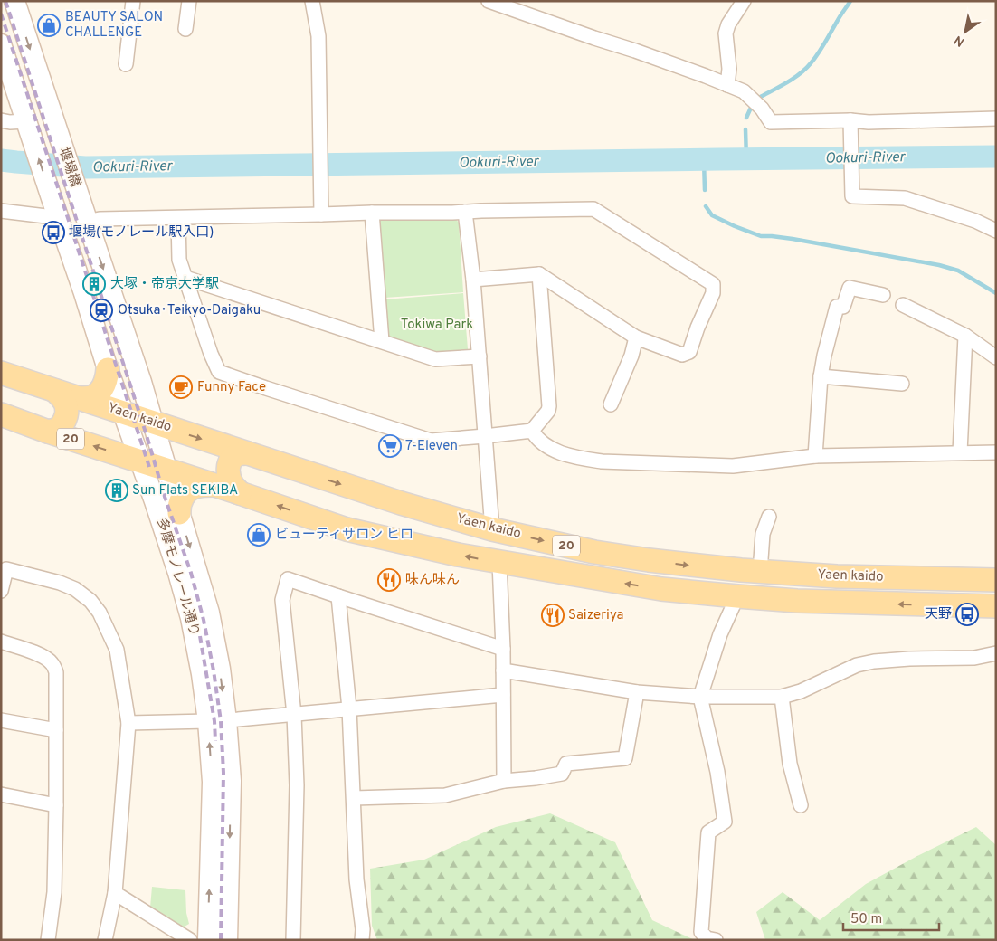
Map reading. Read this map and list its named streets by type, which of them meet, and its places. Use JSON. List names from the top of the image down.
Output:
{
  "streets": {
    "main road": [
      "堰場橋",
      "Yaen kaido",
      "20",
      "多摩モノレール通り"
    ]
  },
  "crossings": [
    ["堰場橋", "多摩モノレール通り"],
    ["Yaen kaido", "多摩モノレール通り"]
  ],
  "water": ["Ookuri-River"],
  "parks": ["Tokiwa Park"],
  "places": {
    "shop": ["BEAUTY SALON CHALLENGE", "ビューティサロン ヒロ"],
    "bus stop": ["堰場(モノレール駅入口)", "天野"],
    "building": ["大塚・帝京大学駅", "Sun Flats SEKIBA"],
    "station": ["Otsuka･Teikyo-Daigaku"],
    "cafe": ["Funny Face"],
    "supermarket": ["7-Eleven"],
    "restaurant": ["味ん味ん", "Saizeriya"]
  },
  "scale_bar": "50 m",
  "north": "bottom left"
}
